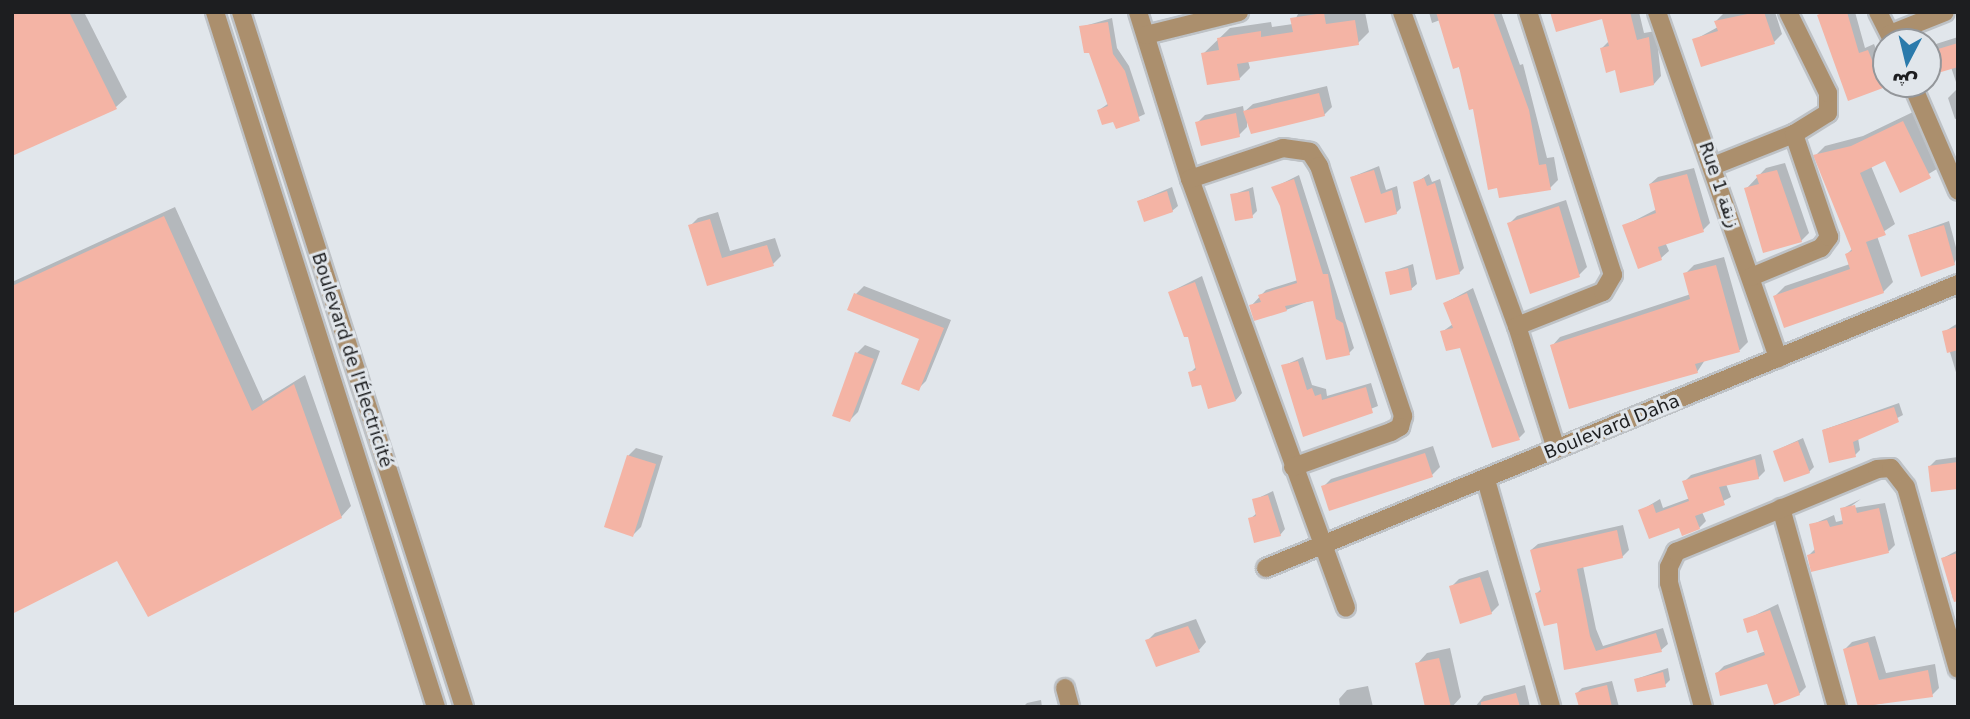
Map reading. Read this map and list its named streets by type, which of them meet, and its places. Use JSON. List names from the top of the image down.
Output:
{
  "streets": {
    "street": ["Rue 1 زنقة", "Boulevard de l'Électricité", "Boulevard Daha"]
  },
  "crossings": [
    ["Rue 1 زنقة", "Boulevard Daha"]
  ],
  "north": "bottom"
}
